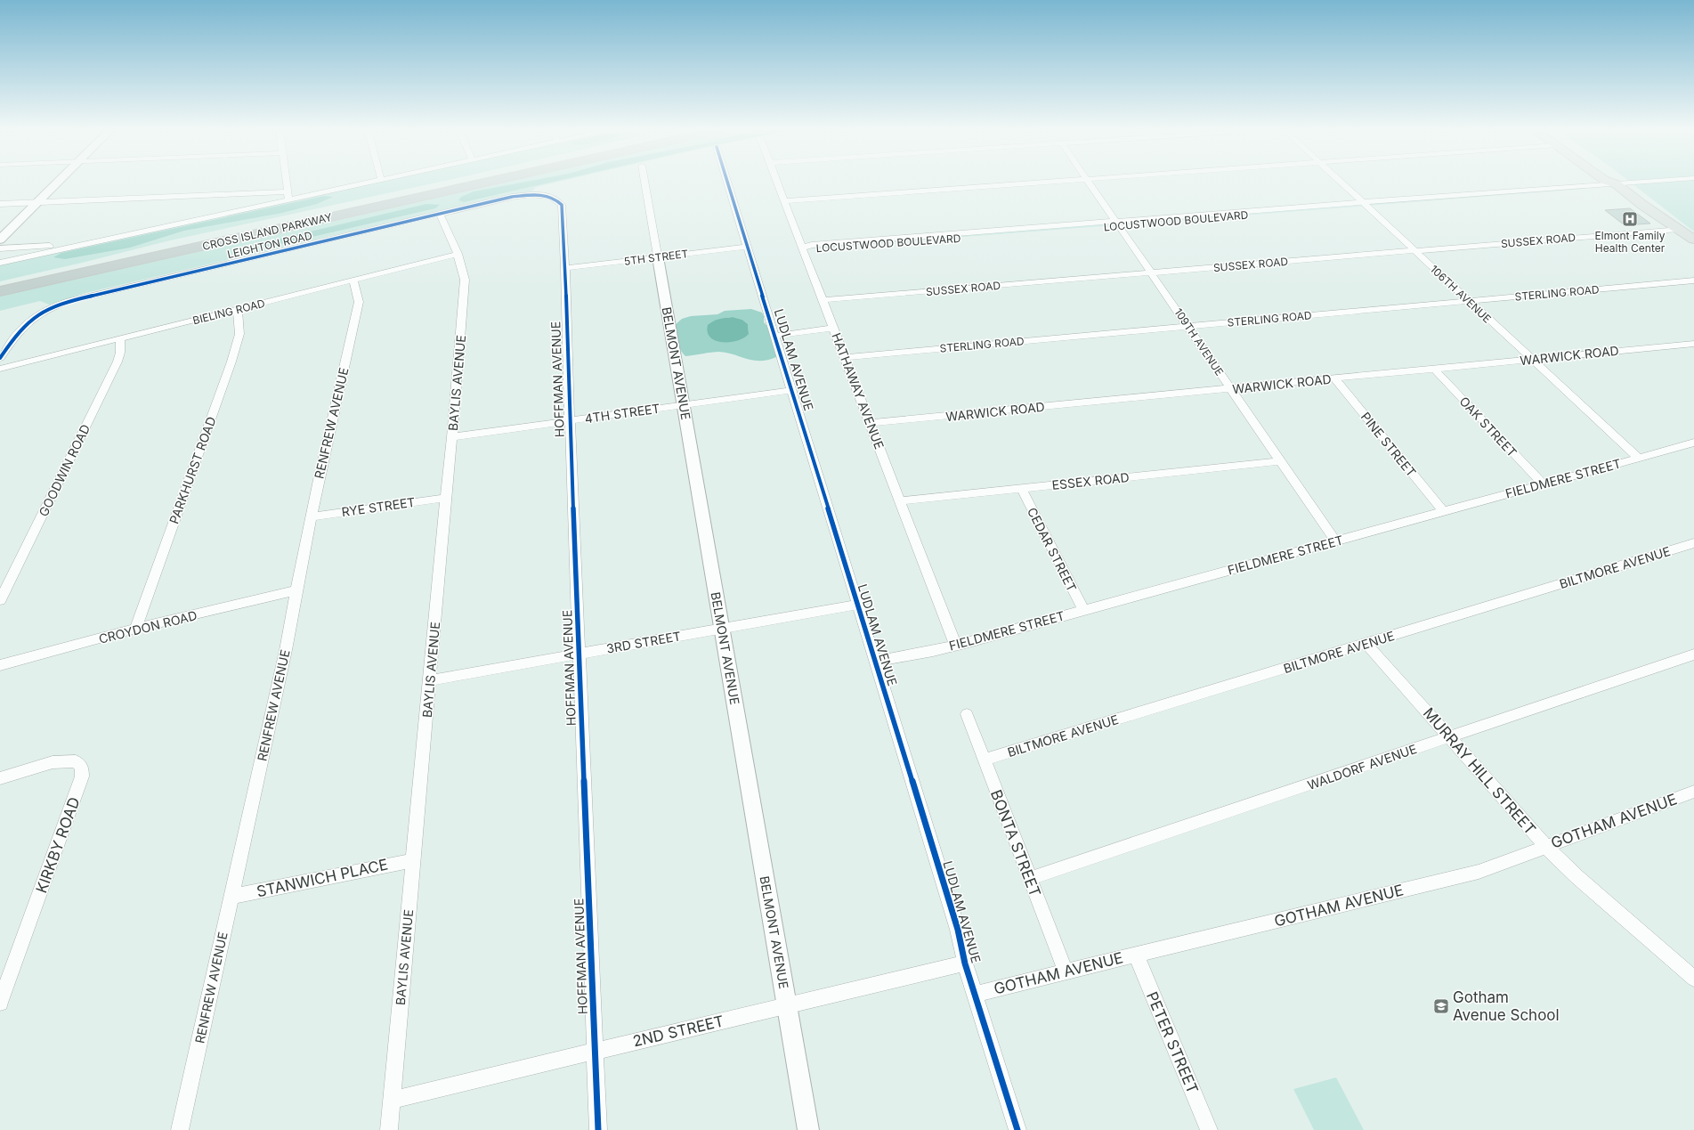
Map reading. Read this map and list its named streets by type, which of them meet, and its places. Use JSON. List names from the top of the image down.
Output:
{
  "streets": {
    "highway": ["CROSS ISLAND PARKWAY"],
    "street": [
      "LOCUSTWOOD BOULEVARD",
      "SUSSEX ROAD",
      "LEIGHTON ROAD",
      "5TH STREET",
      "STERLING ROAD",
      "106TH AVENUE",
      "BIELING ROAD",
      "109TH AVENUE",
      "WARWICK ROAD",
      "LUDLAM AVENUE",
      "BELMONT AVENUE",
      "HOFFMAN AVENUE",
      "BAYLIS AVENUE",
      "HATHAWAY AVENUE",
      "4TH STREET",
      "RENFREW AVENUE",
      "OAK STREET",
      "PINE STREET",
      "GOODWIN ROAD",
      "PARKHURST ROAD",
      "FIELDMERE STREET",
      "ESSEX ROAD",
      "RYE STREET",
      "CEDAR STREET",
      "BILTMORE AVENUE",
      "CROYDON ROAD",
      "3RD STREET",
      "WALDORF AVENUE",
      "MURRAY HILL STREET",
      "GOTHAM AVENUE",
      "BONTA STREET",
      "KIRKBY ROAD",
      "STANWICH PLACE",
      "2ND STREET",
      "PETER STREET"
    ]
  },
  "crossings": [
    ["LOCUSTWOOD BOULEVARD", "106TH AVENUE"],
    ["LOCUSTWOOD BOULEVARD", "109TH AVENUE"],
    ["LOCUSTWOOD BOULEVARD", "HATHAWAY AVENUE"],
    ["SUSSEX ROAD", "106TH AVENUE"],
    ["SUSSEX ROAD", "109TH AVENUE"],
    ["SUSSEX ROAD", "HATHAWAY AVENUE"],
    ["LEIGHTON ROAD", "HOFFMAN AVENUE"],
    ["LEIGHTON ROAD", "BAYLIS AVENUE"],
    ["5TH STREET", "LUDLAM AVENUE"],
    ["5TH STREET", "BELMONT AVENUE"],
    ["5TH STREET", "HOFFMAN AVENUE"],
    ["STERLING ROAD", "106TH AVENUE"],
    ["STERLING ROAD", "109TH AVENUE"],
    ["STERLING ROAD", "HATHAWAY AVENUE"],
    ["106TH AVENUE", "WARWICK ROAD"],
    ["106TH AVENUE", "FIELDMERE STREET"],
    ["BIELING ROAD", "BAYLIS AVENUE"],
    ["BIELING ROAD", "RENFREW AVENUE"],
    ["BIELING ROAD", "GOODWIN ROAD"],
    ["BIELING ROAD", "PARKHURST ROAD"],
    ["109TH AVENUE", "WARWICK ROAD"],
    ["109TH AVENUE", "FIELDMERE STREET"],
    ["109TH AVENUE", "ESSEX ROAD"],
    ["WARWICK ROAD", "HATHAWAY AVENUE"],
    ["WARWICK ROAD", "OAK STREET"],
    ["WARWICK ROAD", "PINE STREET"],
    ["LUDLAM AVENUE", "4TH STREET"],
    ["LUDLAM AVENUE", "FIELDMERE STREET"],
    ["LUDLAM AVENUE", "3RD STREET"],
    ["LUDLAM AVENUE", "GOTHAM AVENUE"],
    ["LUDLAM AVENUE", "2ND STREET"],
    ["BELMONT AVENUE", "4TH STREET"],
    ["BELMONT AVENUE", "3RD STREET"],
    ["BELMONT AVENUE", "2ND STREET"],
    ["HOFFMAN AVENUE", "4TH STREET"],
    ["HOFFMAN AVENUE", "3RD STREET"],
    ["HOFFMAN AVENUE", "2ND STREET"],
    ["BAYLIS AVENUE", "4TH STREET"],
    ["BAYLIS AVENUE", "RYE STREET"],
    ["BAYLIS AVENUE", "3RD STREET"],
    ["BAYLIS AVENUE", "STANWICH PLACE"],
    ["BAYLIS AVENUE", "2ND STREET"],
    ["HATHAWAY AVENUE", "FIELDMERE STREET"],
    ["HATHAWAY AVENUE", "ESSEX ROAD"],
    ["RENFREW AVENUE", "RYE STREET"],
    ["RENFREW AVENUE", "CROYDON ROAD"],
    ["RENFREW AVENUE", "STANWICH PLACE"],
    ["OAK STREET", "FIELDMERE STREET"],
    ["PINE STREET", "FIELDMERE STREET"],
    ["PARKHURST ROAD", "CROYDON ROAD"],
    ["FIELDMERE STREET", "CEDAR STREET"],
    ["ESSEX ROAD", "CEDAR STREET"],
    ["BILTMORE AVENUE", "MURRAY HILL STREET"],
    ["BILTMORE AVENUE", "BONTA STREET"],
    ["WALDORF AVENUE", "MURRAY HILL STREET"],
    ["WALDORF AVENUE", "BONTA STREET"],
    ["MURRAY HILL STREET", "GOTHAM AVENUE"],
    ["GOTHAM AVENUE", "BONTA STREET"],
    ["GOTHAM AVENUE", "PETER STREET"]
  ],
  "places": {
    "hospital": ["Elmont Family Health Center"],
    "school or university": ["Gotham Avenue School"]
  }
}
